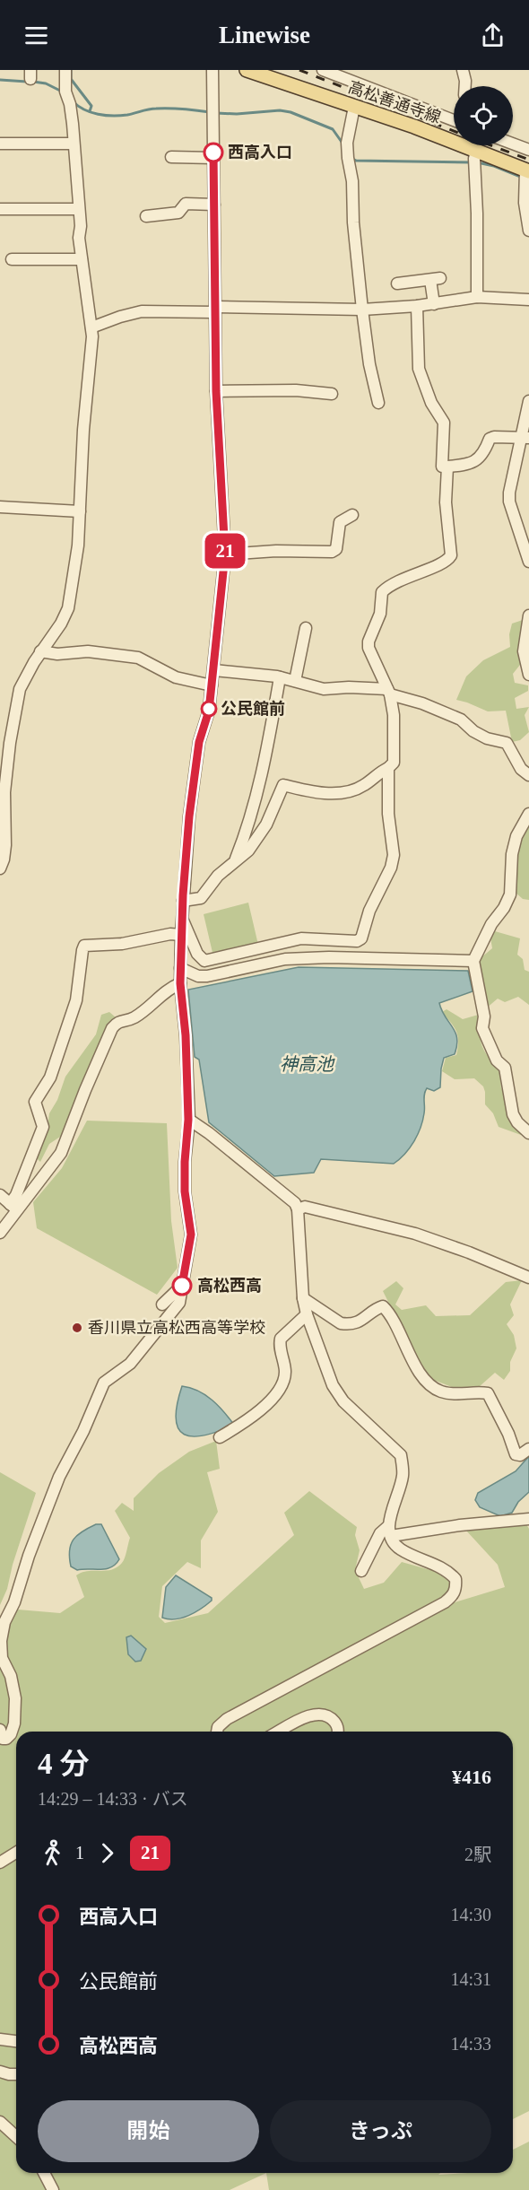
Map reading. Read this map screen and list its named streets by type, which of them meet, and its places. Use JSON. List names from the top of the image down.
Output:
{
  "streets": {
    "main road": ["高松善通寺線"]
  },
  "water": ["神高池"],
  "places": [
    "西高入口",
    "公民館前",
    "高松西高",
    "香川県立高松西高等学校"
  ],
  "lines": ["bus line 21"],
  "page": {
    "header": "Linewise",
    "on_map": "21",
    "heading": ["4 分", "14:29 – 14:33 · バス", "¥416"],
    "legs": ["1", "21", "2駅"],
    "list": [
      {
        "name": "西高入口",
        "value": "14:30"
      },
      {
        "name": "公民館前",
        "value": "14:31"
      },
      {
        "name": "高松西高",
        "value": "14:33"
      }
    ],
    "buttons": ["開始", "きっぷ"]
  }
}
